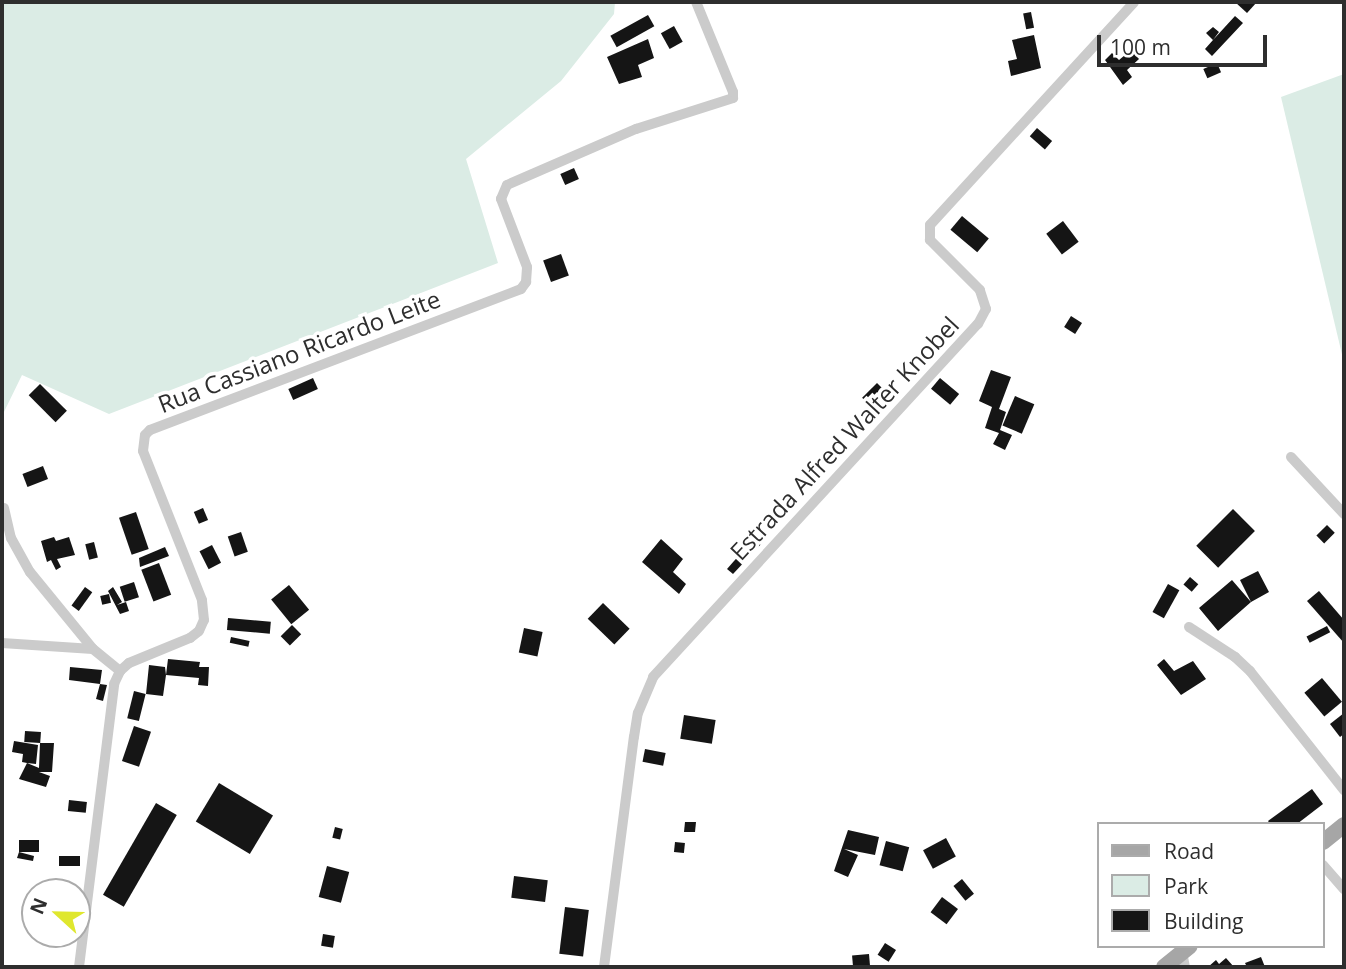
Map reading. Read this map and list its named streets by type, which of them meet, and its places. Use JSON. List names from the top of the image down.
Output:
{
  "streets": {
    "street": ["Rua Cassiano Ricardo Leite", "Estrada Alfred Walter Knobel"]
  },
  "legend": ["Road", "Park", "Building"],
  "scale_bar": "100 m",
  "north": "left"
}
